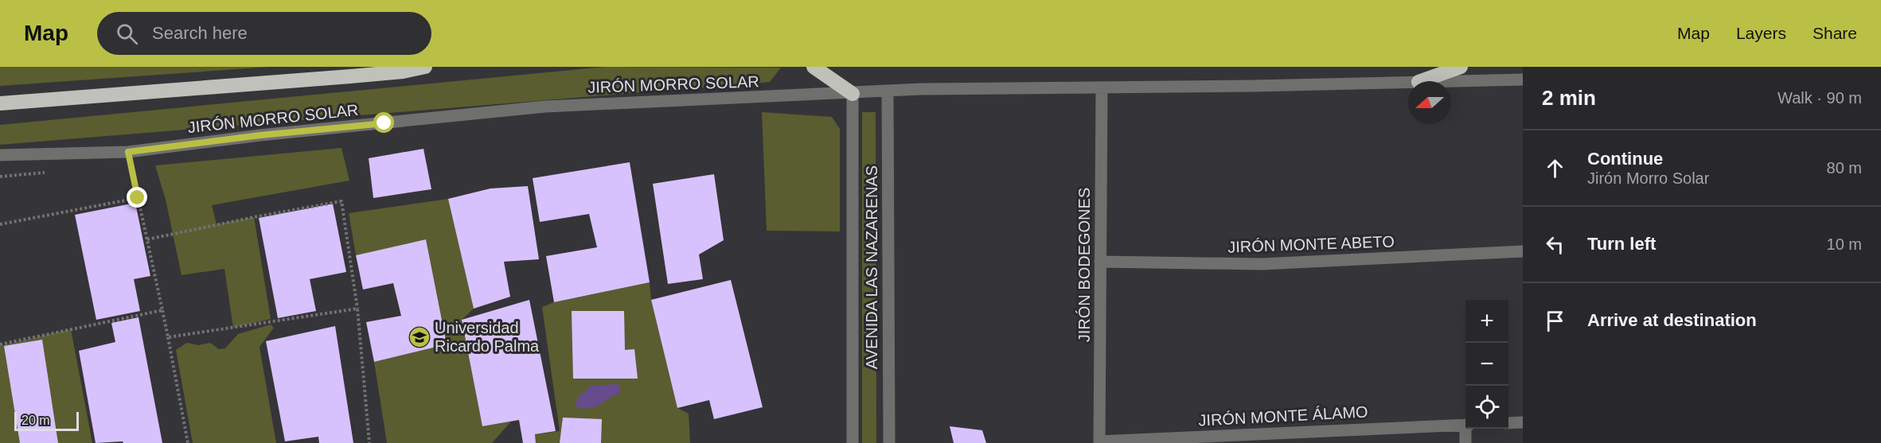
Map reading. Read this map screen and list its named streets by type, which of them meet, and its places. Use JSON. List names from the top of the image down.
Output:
{
  "streets": {
    "street": [
      "JIRÓN MORRO SOLAR",
      "JIRÓN MONTE ABETO",
      "JIRÓN BODEGONES",
      "AVENIDA LAS NAZARENAS",
      "JIRÓN MONTE ÁLAMO"
    ]
  },
  "crossings": [
    ["JIRÓN MORRO SOLAR", "JIRÓN BODEGONES"],
    ["JIRÓN MORRO SOLAR", "AVENIDA LAS NAZARENAS"],
    ["JIRÓN MONTE ABETO", "JIRÓN BODEGONES"],
    ["JIRÓN BODEGONES", "JIRÓN MONTE ÁLAMO"]
  ],
  "places": {
    "school or university": ["Universidad Ricardo Palma"]
  },
  "scale_bar": "20 m",
  "north": "left",
  "page": {
    "header": "Map",
    "search": "Search here",
    "nav": ["Map", "Layers", "Share"],
    "heading": ["2 min", "Walk · 90 m"],
    "list": [
      ["Continue", "Jirón Morro Solar", "80 m"],
      ["Turn left", "10 m"],
      "Arrive at destination"
    ],
    "map_buttons": ["+", "−"],
    "scale": "20 m"
  }
}
